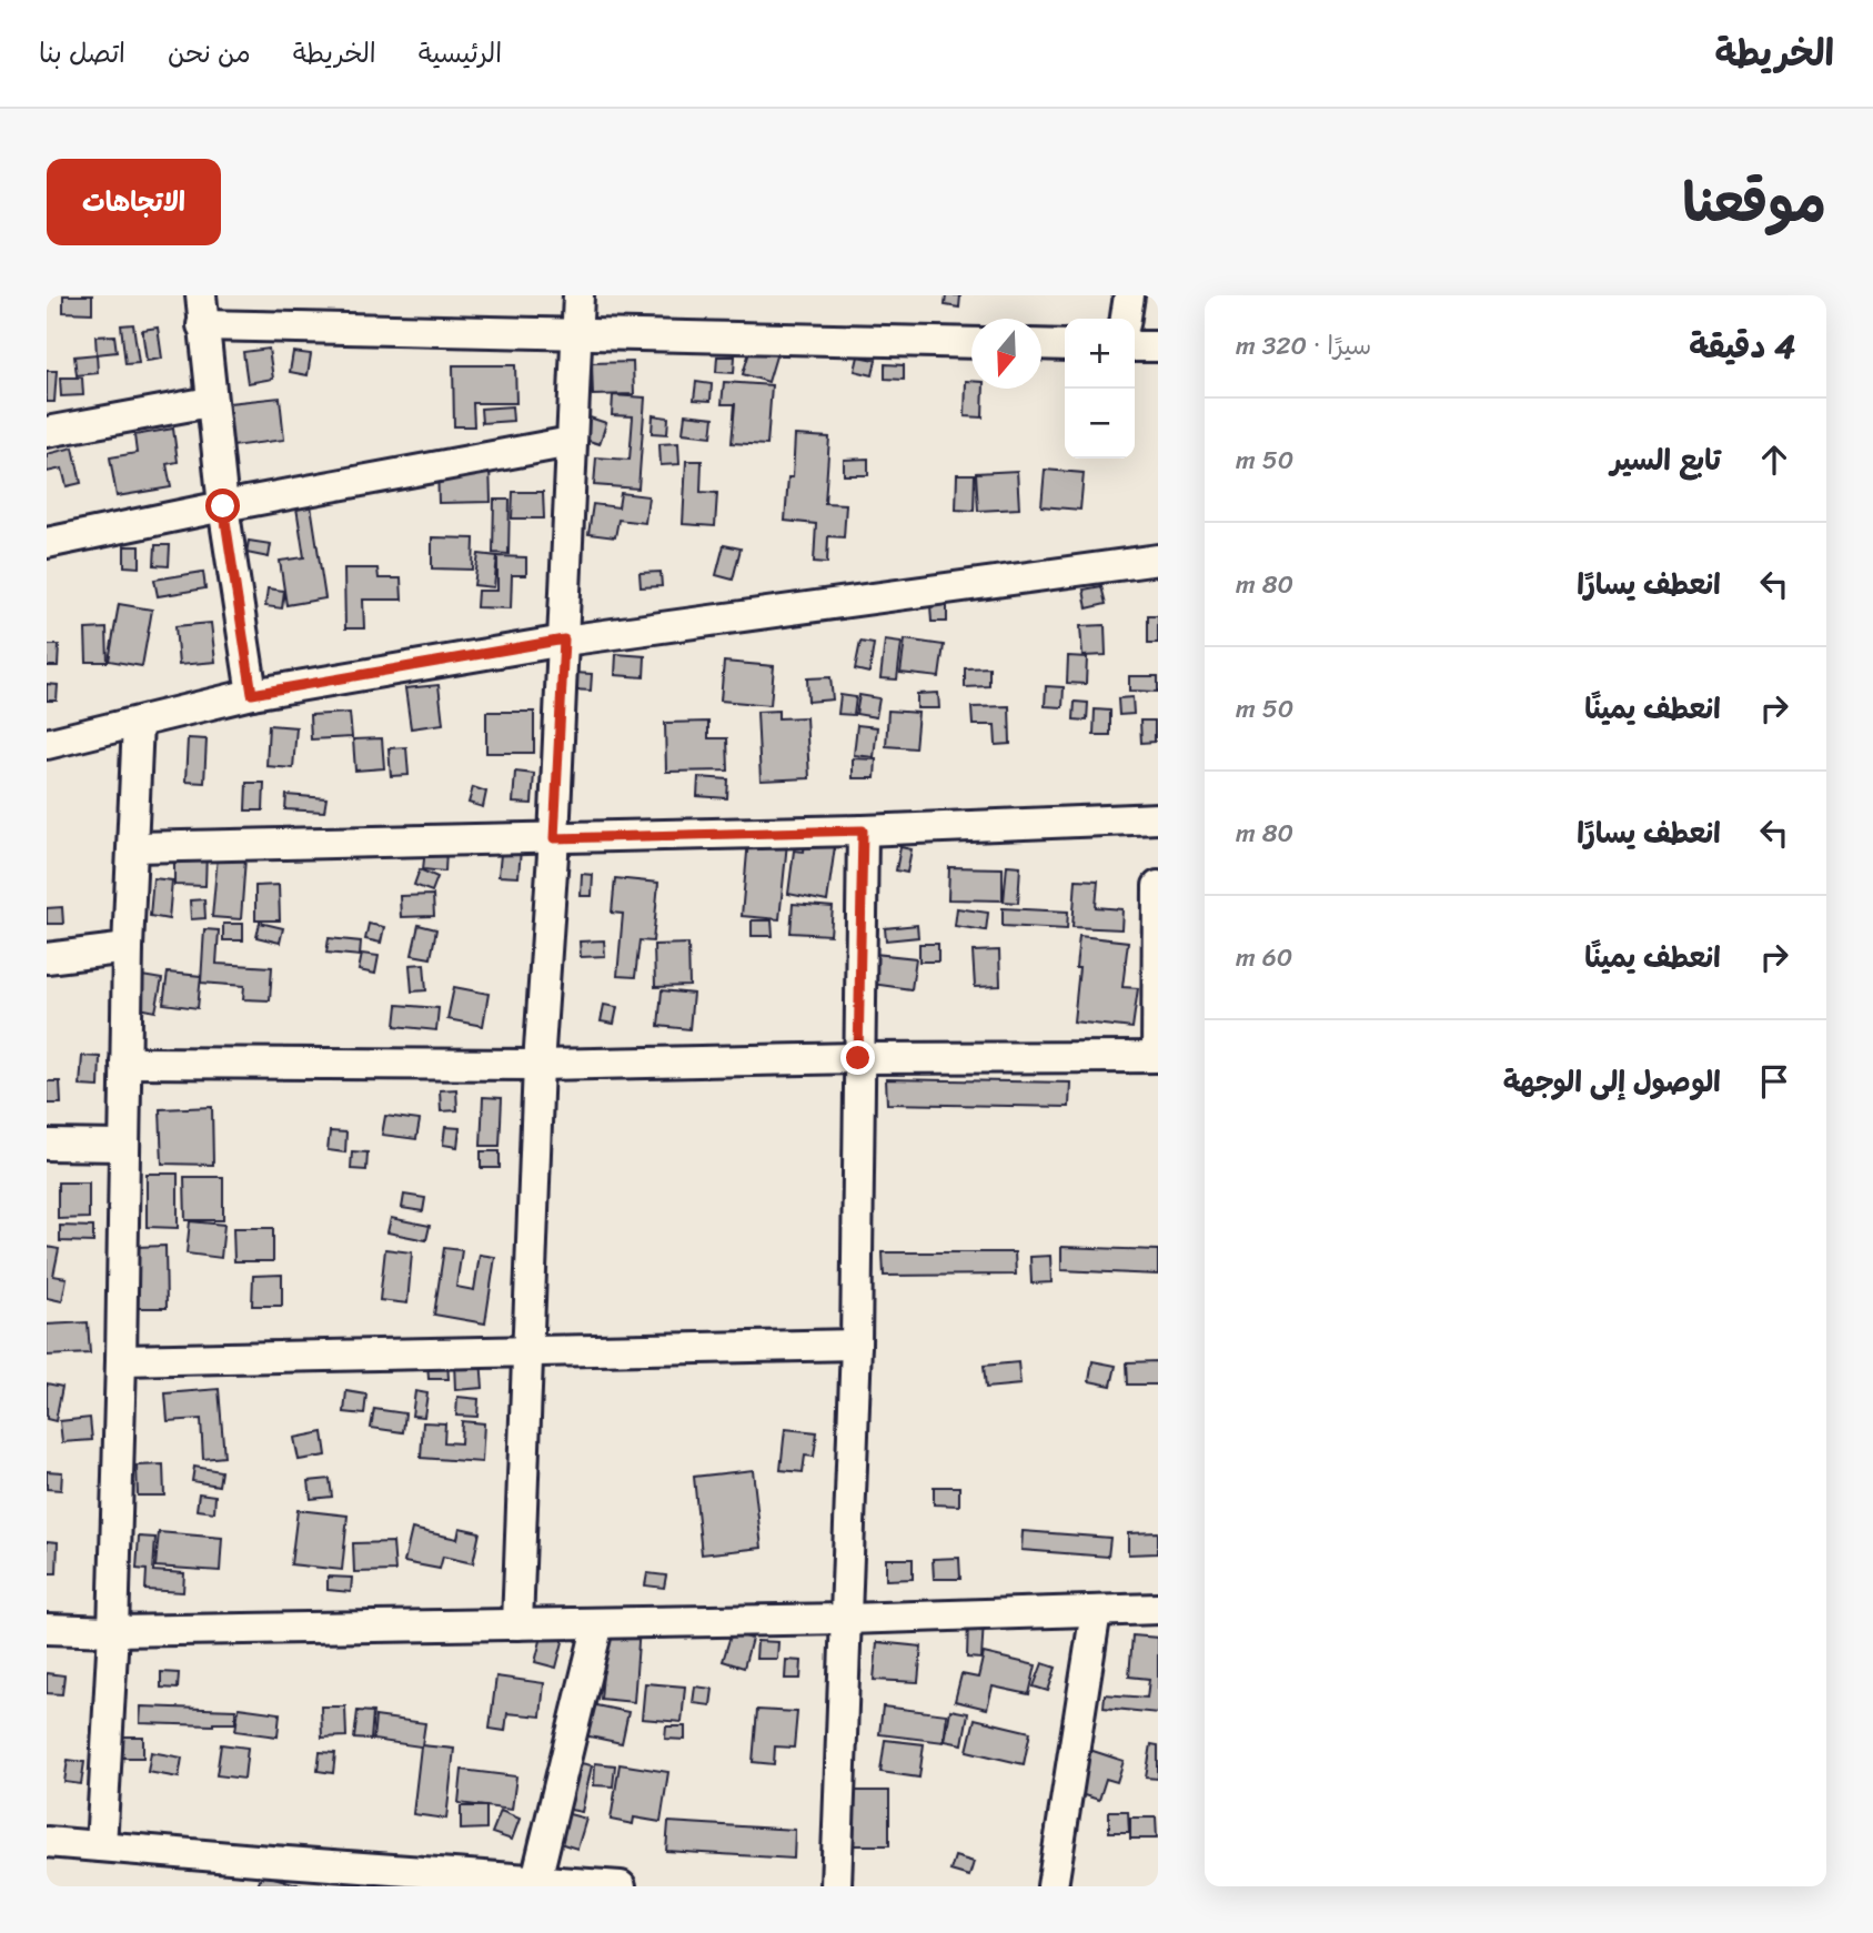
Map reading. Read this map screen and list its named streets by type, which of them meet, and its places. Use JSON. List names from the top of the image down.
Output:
{
  "north": "bottom",
  "page": {
    "header": "الخريطة",
    "nav": [
      "الرئيسية",
      "الخريطة",
      "من نحن",
      "اتصل بنا"
    ],
    "title": "موقعنا",
    "buttons": "الاتجاهات",
    "heading": ["4 دقيقة", "سيرًا · 320 m"],
    "map_buttons": ["+", "−"],
    "list": [
      ["تابع السير", "50 m"],
      ["انعطف يسارًا", "80 m"],
      ["انعطف يمينًا", "50 m"],
      ["انعطف يسارًا", "80 m"],
      ["انعطف يمينًا", "60 m"],
      "الوصول إلى الوجهة"
    ]
  }
}
